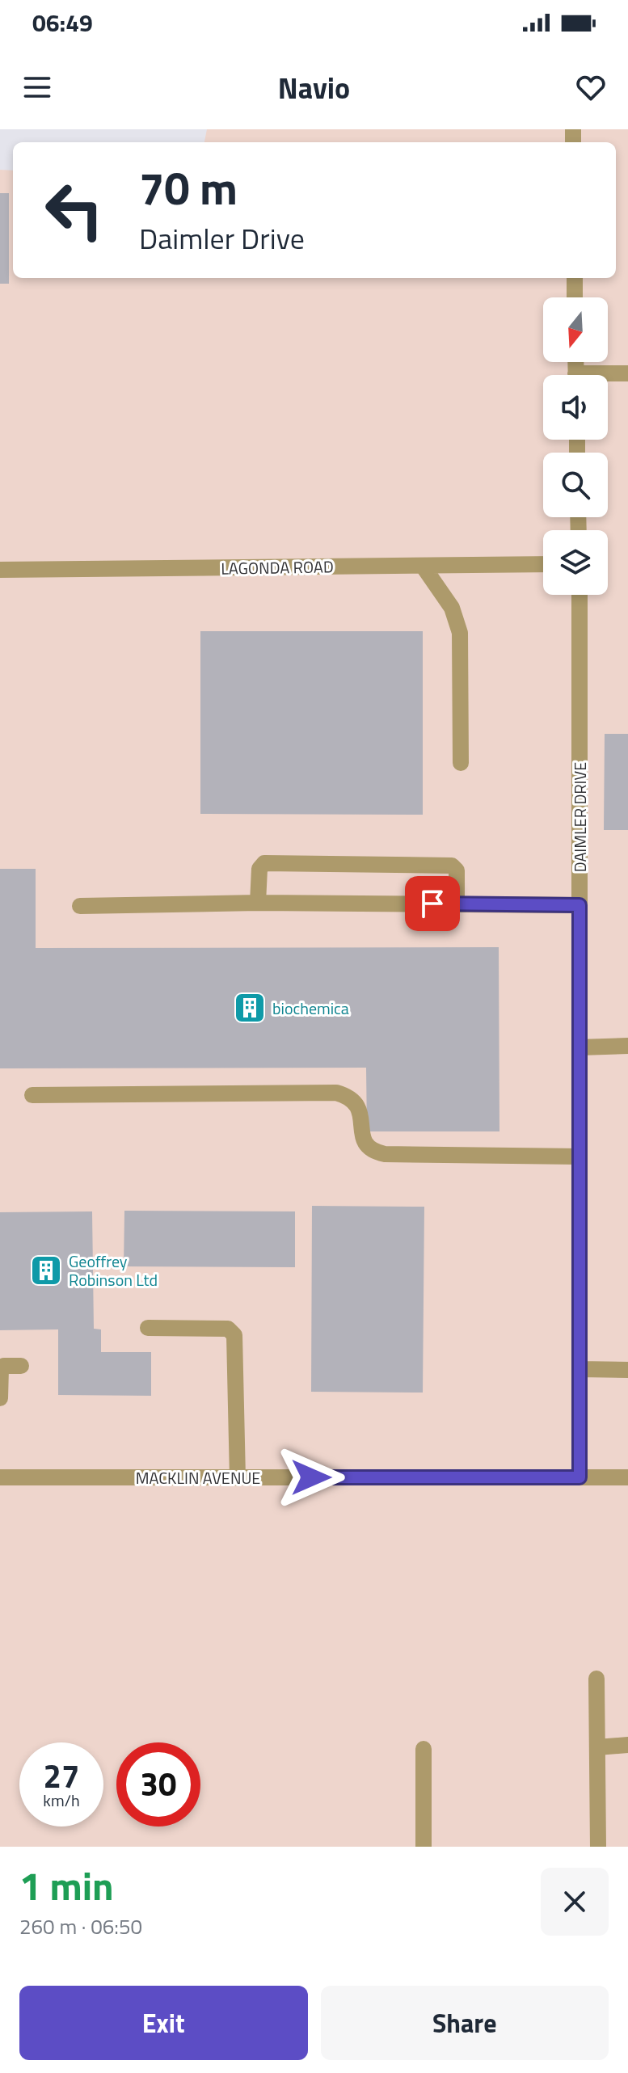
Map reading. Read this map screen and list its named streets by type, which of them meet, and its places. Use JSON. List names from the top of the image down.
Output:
{
  "streets": {
    "street": ["LAGONDA ROAD", "DAIMLER DRIVE", "MACKLIN AVENUE"]
  },
  "crossings": [
    ["DAIMLER DRIVE", "MACKLIN AVENUE"]
  ],
  "places": {
    "building": ["biochemica", "Geoffrey Robinson Ltd"]
  },
  "north": "bottom",
  "page": {
    "status": "06:49",
    "header": "Navio",
    "turn": ["70 m", "Daimler Drive"],
    "speed": "27 km/h",
    "limit": "30",
    "heading": ["1 min", "260 m · 06:50"],
    "buttons": ["Exit", "Share"]
  }
}
